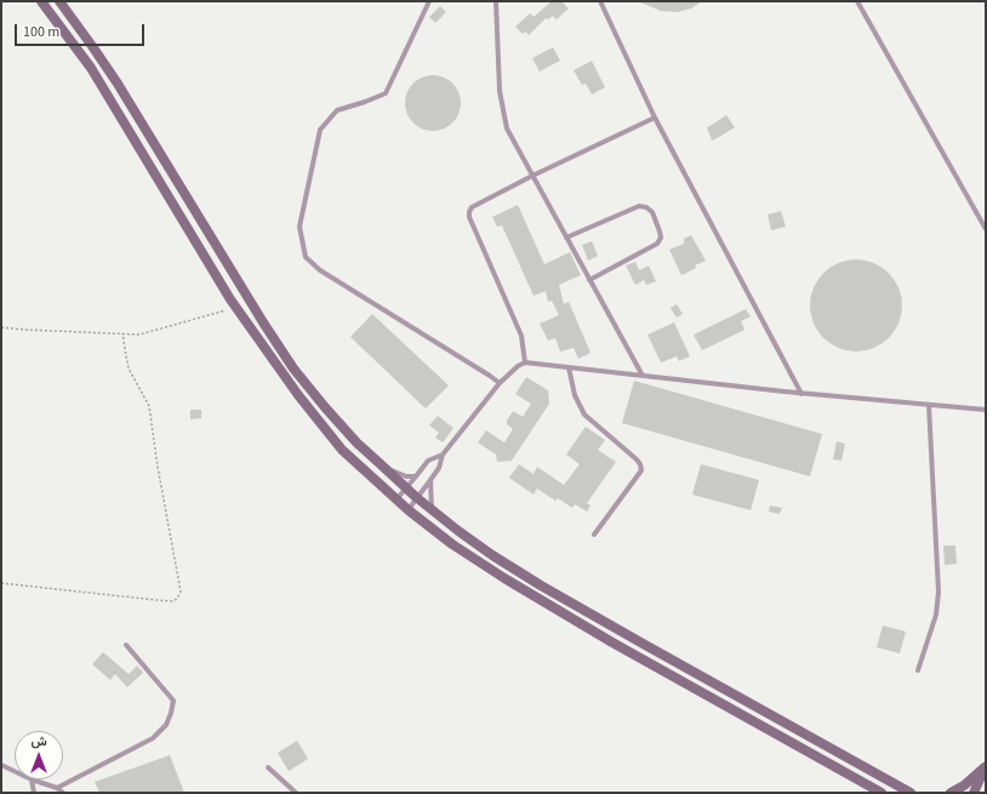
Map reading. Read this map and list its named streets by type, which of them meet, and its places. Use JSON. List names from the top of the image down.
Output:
{
  "scale_bar": "100 m",
  "north": "top"
}
